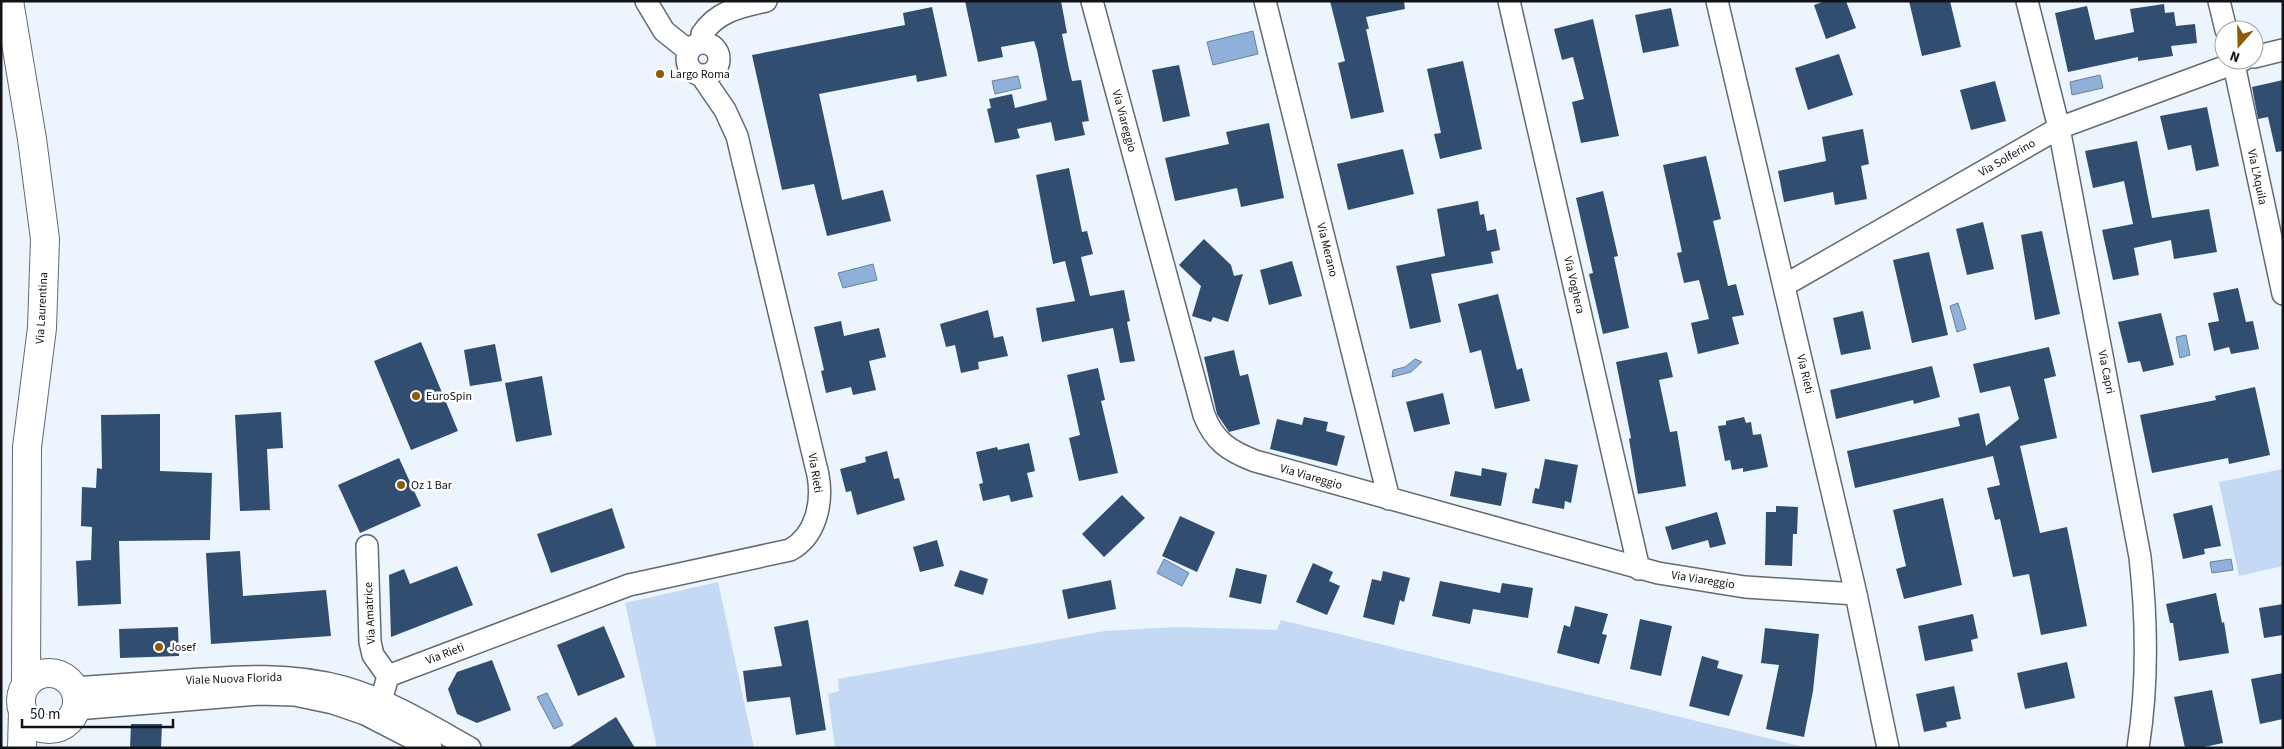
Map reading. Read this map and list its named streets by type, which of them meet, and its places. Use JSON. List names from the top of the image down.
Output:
{
  "streets": {
    "main road": ["Via Laurentina"],
    "street": [
      "Via Viareggio",
      "Via Solferino",
      "Via L'Aquila",
      "Via Merano",
      "Via Voghera",
      "Via Capri",
      "Via Rieti",
      "Via Amatrice",
      "Viale Nuova Florida"
    ]
  },
  "crossings": [
    ["Via Viareggio", "Via Merano"],
    ["Via Viareggio", "Via Voghera"],
    ["Via Viareggio", "Via Rieti"],
    ["Via Solferino", "Via Capri"],
    ["Via Solferino", "Via Rieti"],
    ["Via Laurentina", "Viale Nuova Florida"],
    ["Via Rieti", "Via Amatrice"]
  ],
  "places": [
    "Largo Roma",
    "EuroSpin",
    "Oz 1 Bar",
    "Josef"
  ],
  "scale_bar": "50 m",
  "north": "bottom"
}
